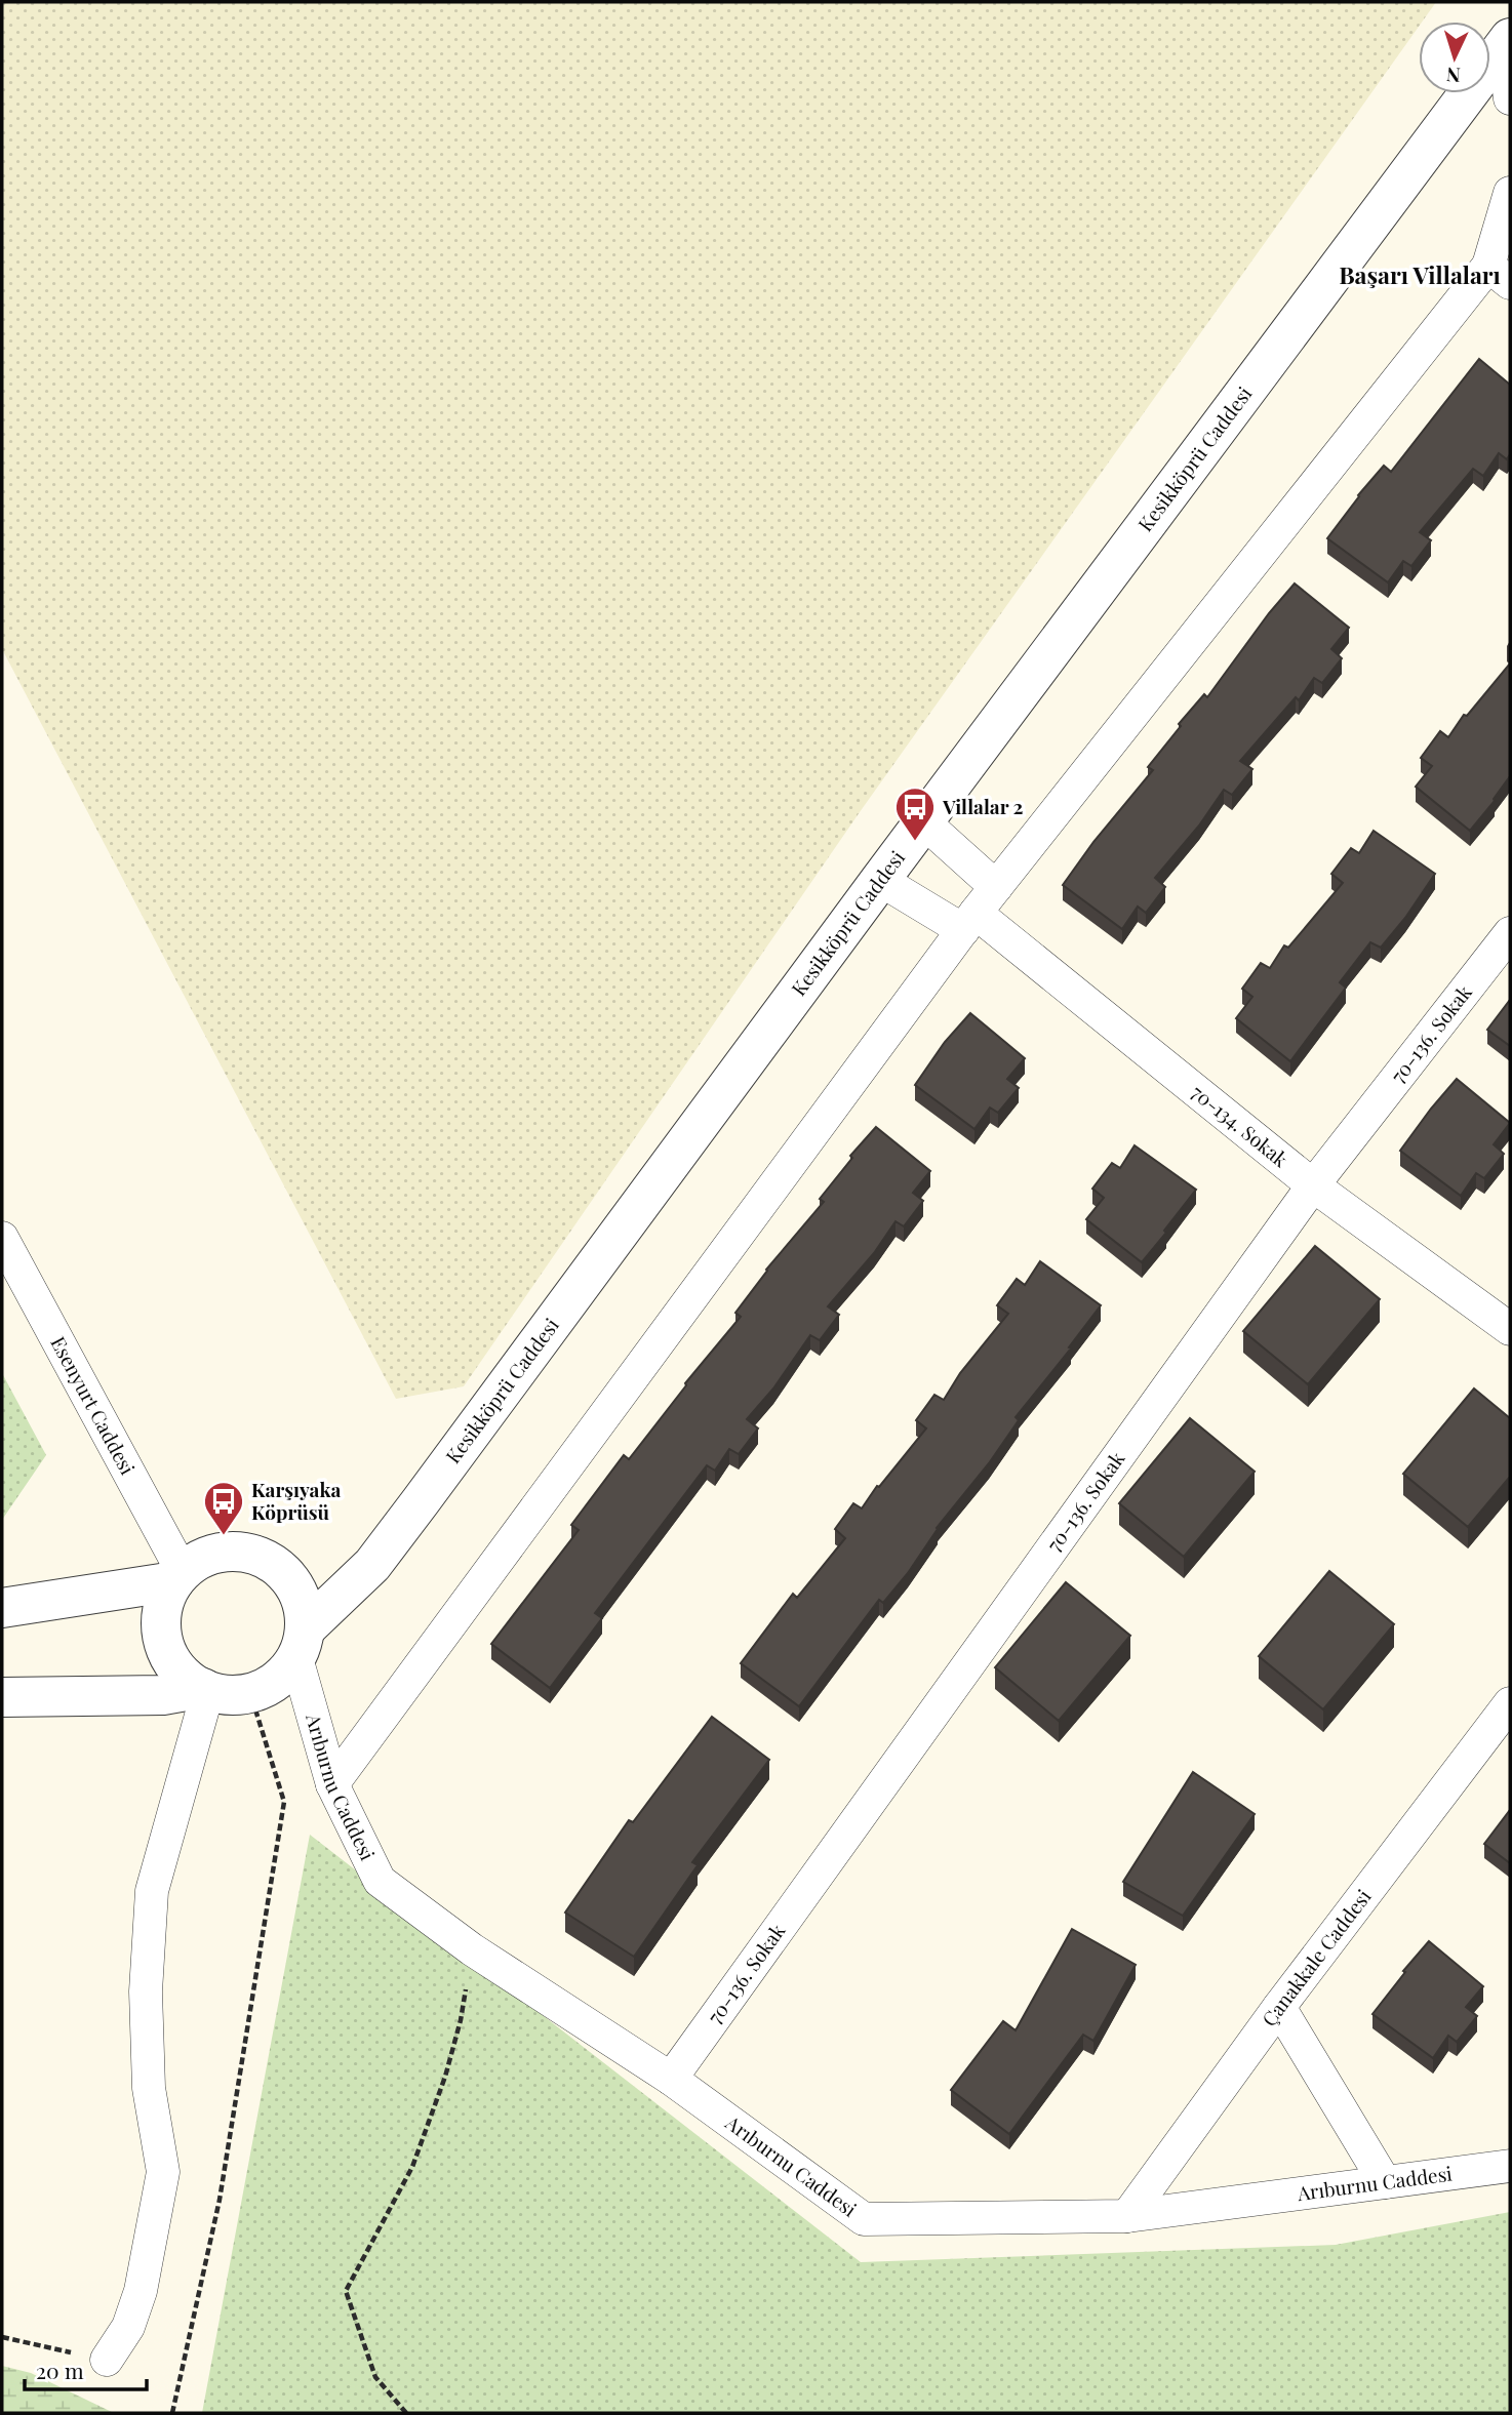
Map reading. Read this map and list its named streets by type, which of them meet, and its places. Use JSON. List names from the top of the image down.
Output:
{
  "streets": {
    "street": [
      "Kesikköprü Caddesi",
      "70-136. Sokak",
      "70-134. Sokak",
      "Esenyurt Caddesi",
      "Arıburnu Caddesi",
      "Çanakkale Caddesi"
    ]
  },
  "crossings": [
    ["Kesikköprü Caddesi", "70-134. Sokak"],
    ["Kesikköprü Caddesi", "Esenyurt Caddesi"],
    ["Kesikköprü Caddesi", "Arıburnu Caddesi"],
    ["70-136. Sokak", "70-134. Sokak"],
    ["70-136. Sokak", "Arıburnu Caddesi"],
    ["Esenyurt Caddesi", "Arıburnu Caddesi"],
    ["Arıburnu Caddesi", "Çanakkale Caddesi"]
  ],
  "districts": ["Başarı Villaları"],
  "places": {
    "bus stop": ["Villalar 2", "Karşıyaka Köprüsü"]
  },
  "scale_bar": "20 m",
  "north": "bottom"
}
